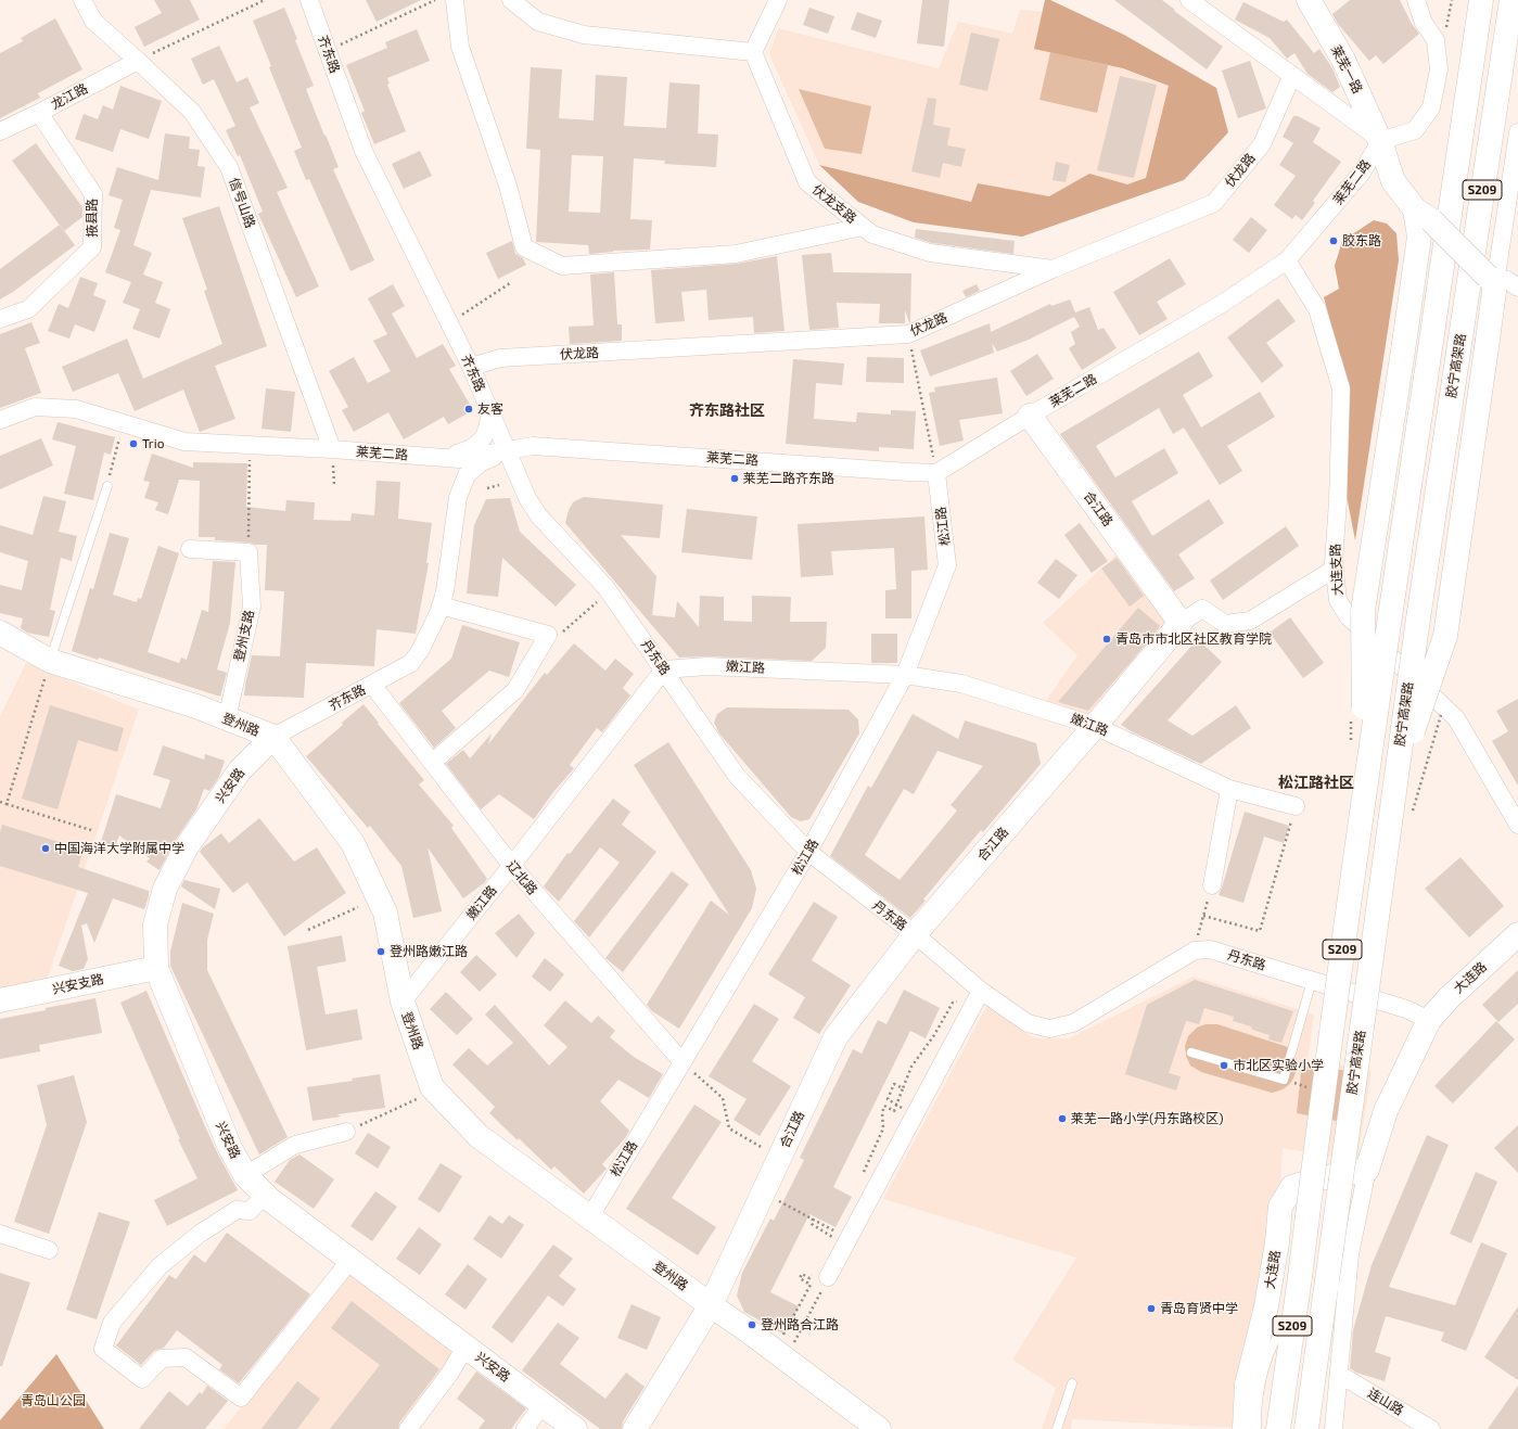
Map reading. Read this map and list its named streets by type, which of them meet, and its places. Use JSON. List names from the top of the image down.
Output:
{
  "streets": {
    "main road": [
      "莱芜一路",
      "S209",
      "胶宁高架路",
      "合江路",
      "登州路",
      "兴安路",
      "大连路",
      "兴安支路"
    ],
    "street": [
      "齐东路",
      "龙江路",
      "伏龙路",
      "莱芜二路",
      "信号山路",
      "伏龙支路",
      "掖县路",
      "松江路",
      "大连支路",
      "登州支路",
      "丹东路",
      "嫩江路",
      "辽北路",
      "连山路"
    ]
  },
  "crossings": [
    ["齐东路", "伏龙路"],
    ["齐东路", "莱芜二路"],
    ["齐东路", "丹东路"],
    ["齐东路", "登州路"],
    ["齐东路", "兴安路"],
    ["齐东路", "辽北路"],
    ["莱芜一路", "莱芜二路"],
    ["龙江路", "信号山路"],
    ["龙江路", "掖县路"],
    ["伏龙路", "伏龙支路"],
    ["莱芜二路", "信号山路"],
    ["莱芜二路", "合江路"],
    ["莱芜二路", "松江路"],
    ["莱芜二路", "大连支路"],
    ["莱芜二路", "丹东路"],
    ["合江路", "丹东路"],
    ["合江路", "嫩江路"],
    ["合江路", "登州路"],
    ["松江路", "丹东路"],
    ["松江路", "嫩江路"],
    ["松江路", "登州路"],
    ["松江路", "辽北路"],
    ["登州支路", "登州路"],
    ["丹东路", "嫩江路"],
    ["丹东路", "大连路"],
    ["嫩江路", "登州路"],
    ["嫩江路", "辽北路"],
    ["登州路", "兴安路"],
    ["兴安路", "兴安支路"],
    ["大连路", "连山路"]
  ],
  "districts": ["齐东路社区", "松江路社区"],
  "parks": ["青岛山公园"],
  "places": [
    "胶东路",
    "友客",
    "Trio",
    "莱芜二路齐东路",
    "青岛市市北区社区教育学院",
    "中国海洋大学附属中学",
    "登州路嫩江路",
    "市北区实验小学",
    "莱芜一路小学(丹东路校区)",
    "青岛育贤中学",
    "登州路合江路"
  ]
}
